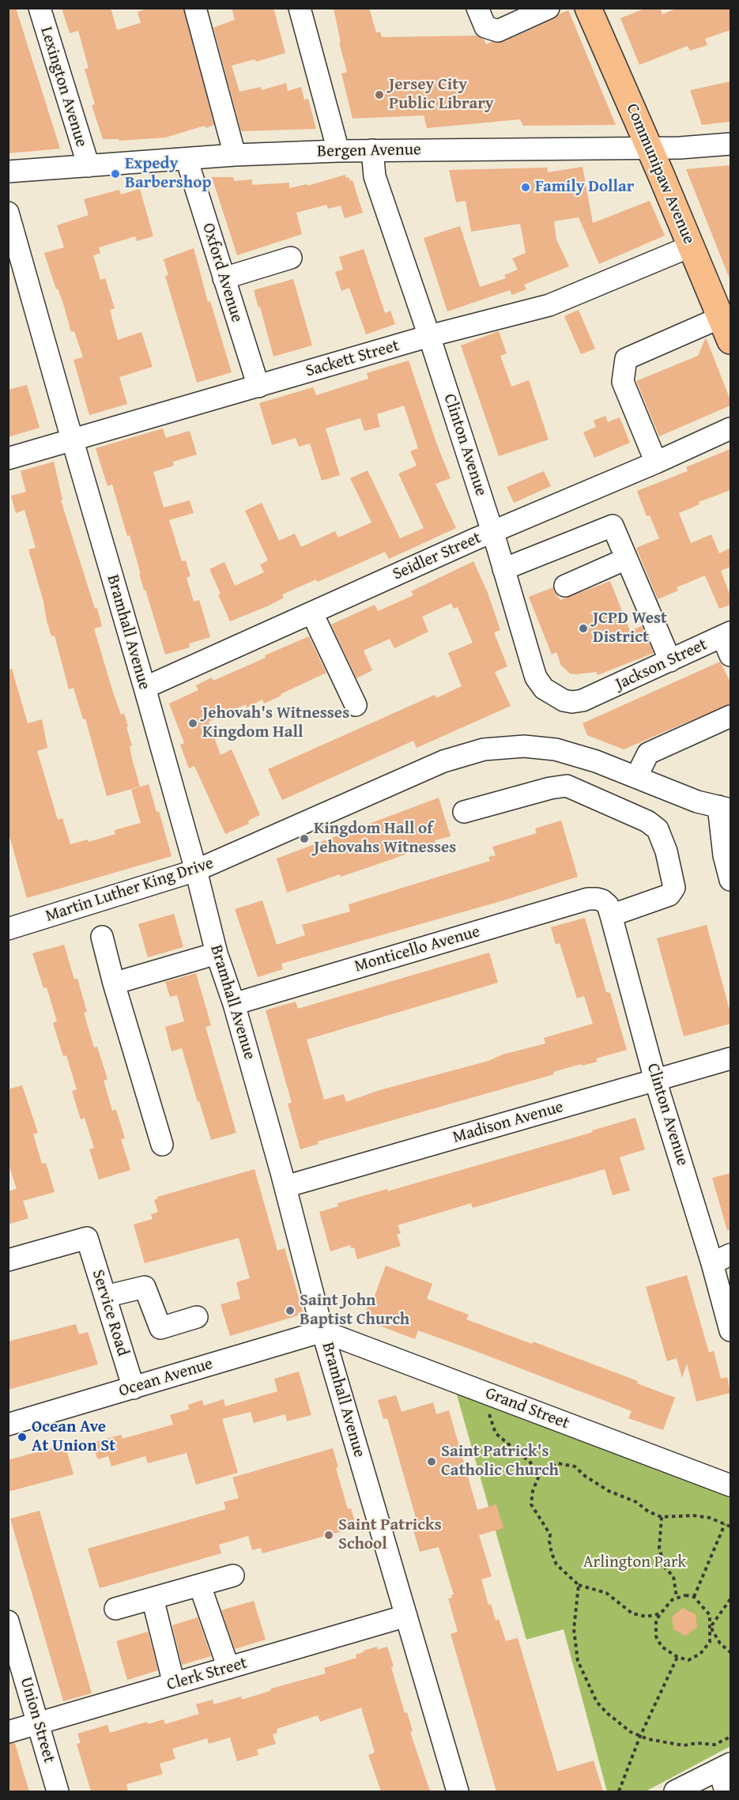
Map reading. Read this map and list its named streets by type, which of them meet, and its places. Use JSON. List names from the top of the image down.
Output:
{
  "streets": {
    "main road": ["Communipaw Avenue"],
    "street": [
      "Lexington Avenue",
      "Bergen Avenue",
      "Oxford Avenue",
      "Sackett Street",
      "Clinton Avenue",
      "Seidler Street",
      "Bramhall Avenue",
      "Jackson Street",
      "Martin Luther King Drive",
      "Monticello Avenue",
      "Madison Avenue",
      "Service Road",
      "Ocean Avenue",
      "Grand Street",
      "Clerk Street",
      "Union Street"
    ]
  },
  "crossings": [
    ["Lexington Avenue", "Bergen Avenue"],
    ["Bergen Avenue", "Communipaw Avenue"],
    ["Bergen Avenue", "Oxford Avenue"],
    ["Bergen Avenue", "Clinton Avenue"],
    ["Communipaw Avenue", "Sackett Street"],
    ["Oxford Avenue", "Sackett Street"],
    ["Sackett Street", "Clinton Avenue"],
    ["Sackett Street", "Bramhall Avenue"],
    ["Clinton Avenue", "Seidler Street"],
    ["Clinton Avenue", "Jackson Street"],
    ["Clinton Avenue", "Monticello Avenue"],
    ["Clinton Avenue", "Madison Avenue"],
    ["Seidler Street", "Bramhall Avenue"],
    ["Bramhall Avenue", "Martin Luther King Drive"],
    ["Bramhall Avenue", "Monticello Avenue"],
    ["Bramhall Avenue", "Madison Avenue"],
    ["Bramhall Avenue", "Ocean Avenue"],
    ["Bramhall Avenue", "Grand Street"],
    ["Bramhall Avenue", "Clerk Street"],
    ["Service Road", "Ocean Avenue"],
    ["Ocean Avenue", "Grand Street"],
    ["Clerk Street", "Union Street"]
  ],
  "parks": ["Arlington Park"],
  "places": [
    "Jersey City Public Library",
    "Expedy Barbershop",
    "Family Dollar",
    "JCPD West District",
    "Jehovah's Witnesses Kingdom Hall",
    "Kingdom Hall of Jehovahs Witnesses",
    "Saint John Baptist Church",
    "Ocean Ave At Union St",
    "Saint Patrick's Catholic Church",
    "Saint Patricks School"
  ]
}
